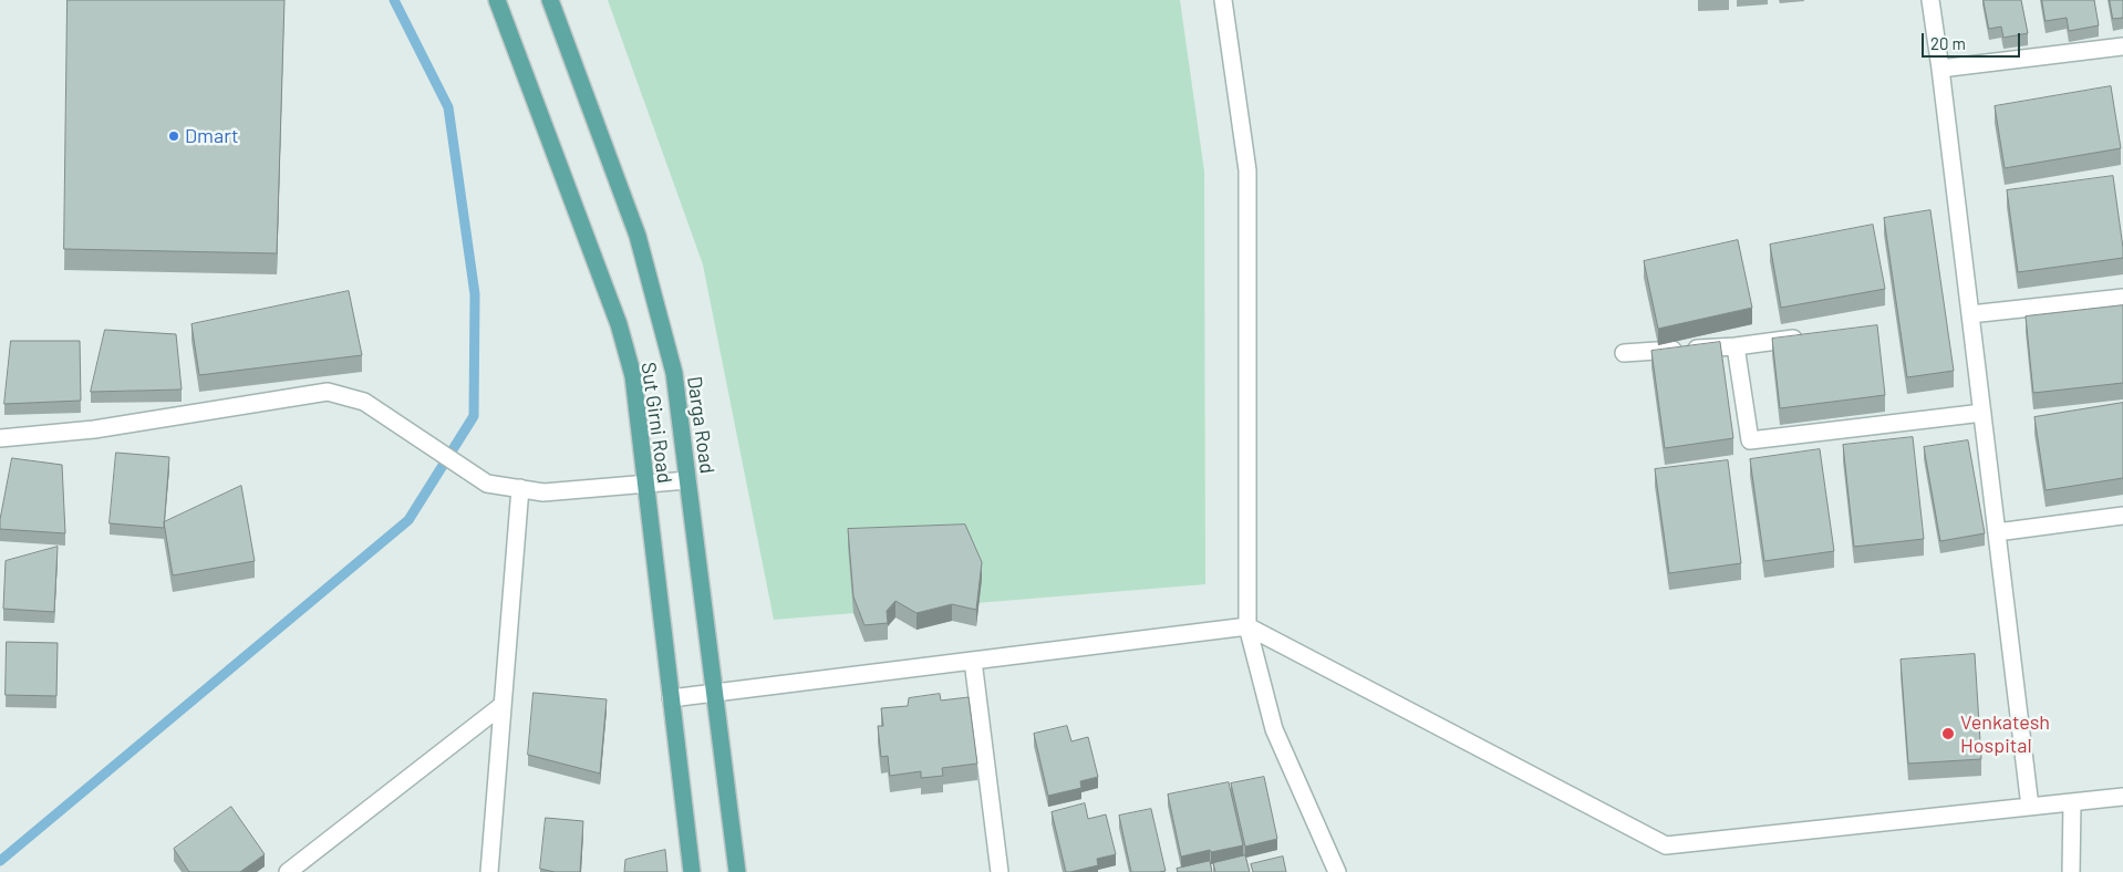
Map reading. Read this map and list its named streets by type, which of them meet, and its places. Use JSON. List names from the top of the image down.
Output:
{
  "streets": {
    "main road": ["Sut Girni Road", "Darga Road"]
  },
  "places": ["Dmart", "Venkatesh Hospital"],
  "scale_bar": "20 m"
}
